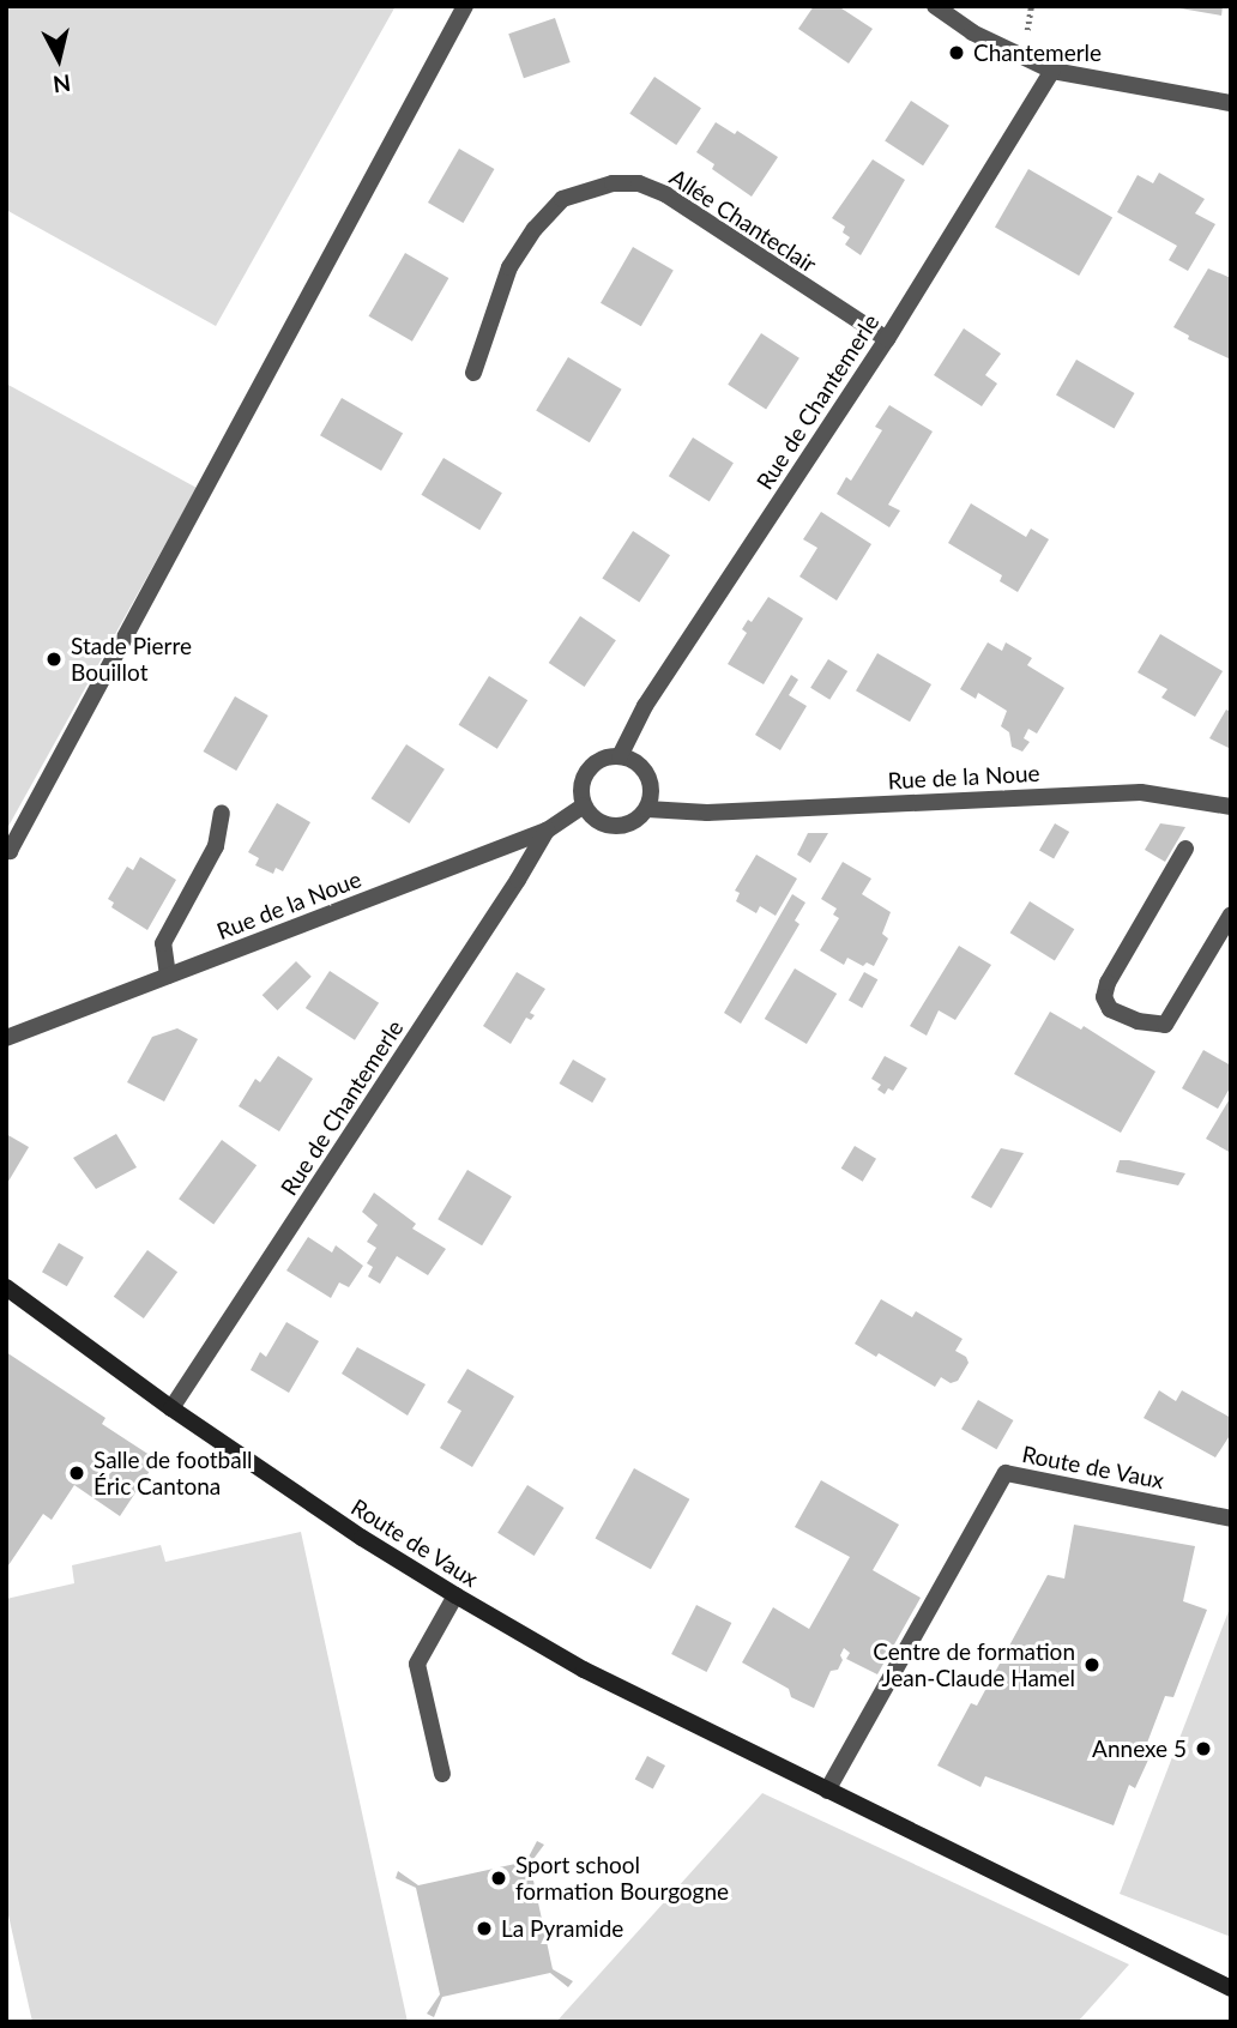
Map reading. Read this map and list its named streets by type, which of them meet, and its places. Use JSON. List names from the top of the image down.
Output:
{
  "streets": {
    "street": [
      "Allée Chanteclair",
      "Rue de Chantemerle",
      "Rue de la Noue",
      "Route de Vaux"
    ]
  },
  "crossings": [
    ["Allée Chanteclair", "Rue de Chantemerle"],
    ["Rue de Chantemerle", "Rue de la Noue"],
    ["Rue de Chantemerle", "Route de Vaux"]
  ],
  "places": [
    "Chantemerle",
    "Stade Pierre Bouillot",
    "Salle de football Éric Cantona",
    "Centre de formation Jean-Claude Hamel",
    "Annexe 5",
    "Sport school formation Bourgogne",
    "La Pyramide"
  ],
  "north": "bottom"
}
